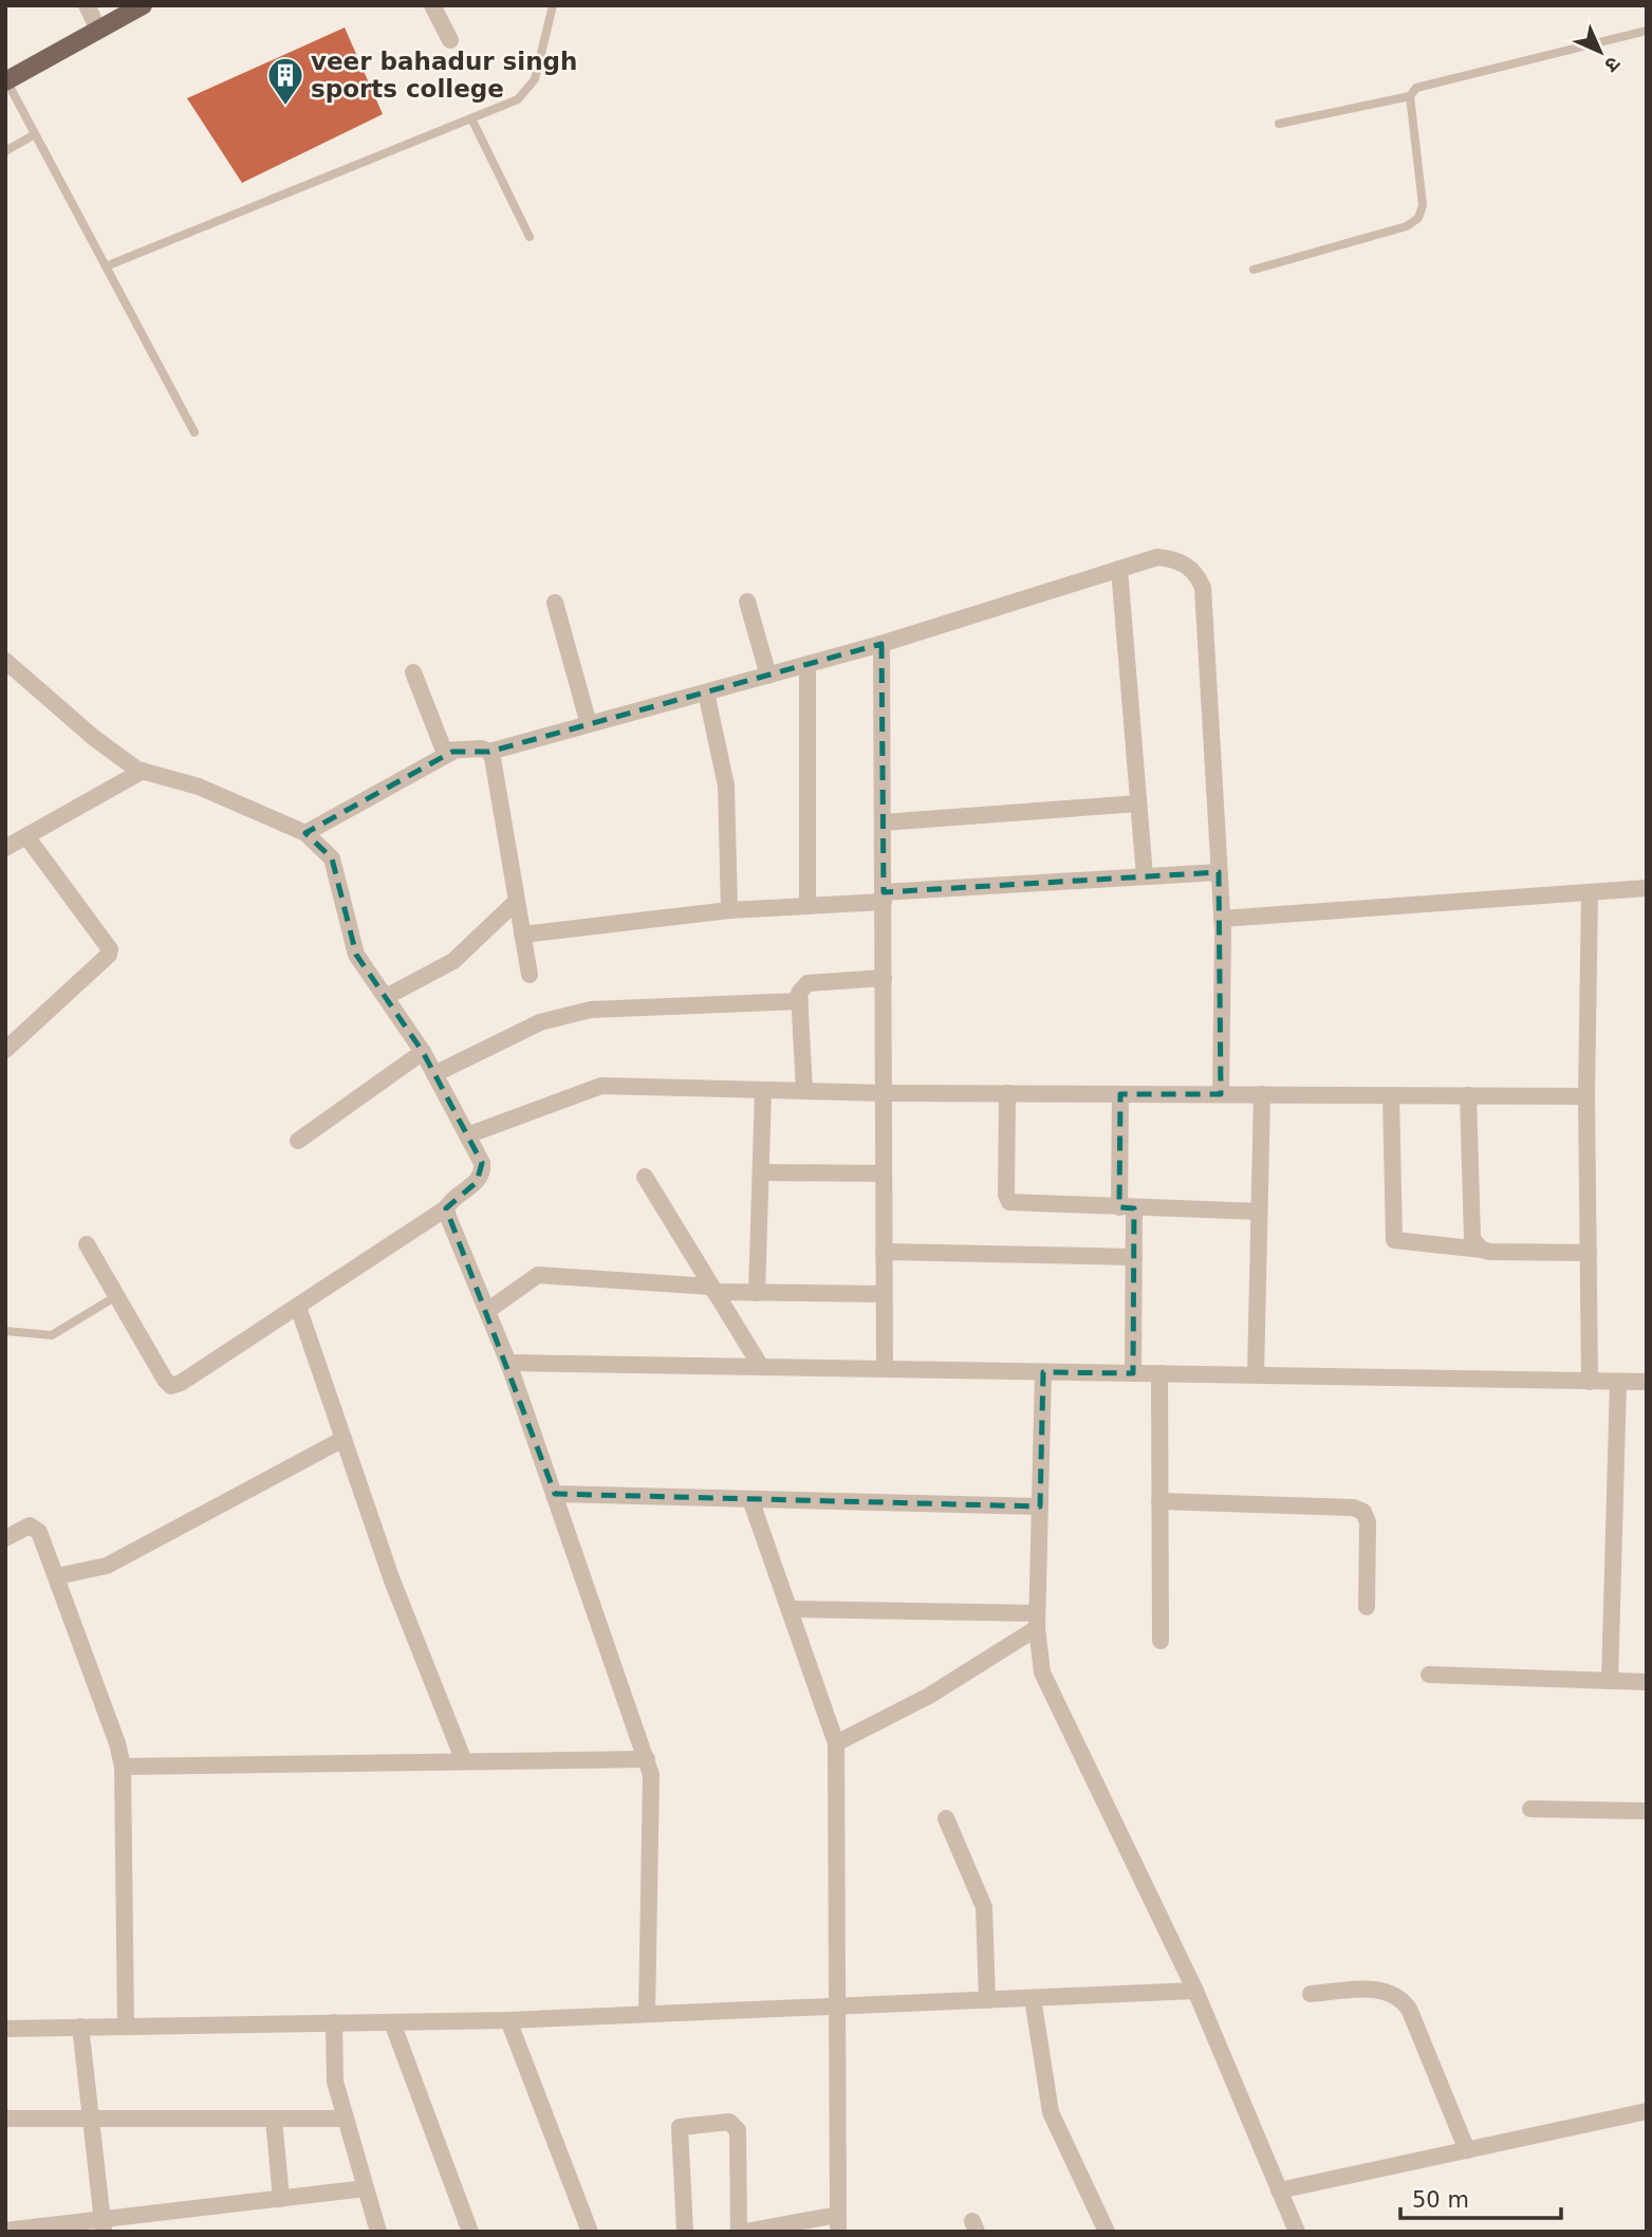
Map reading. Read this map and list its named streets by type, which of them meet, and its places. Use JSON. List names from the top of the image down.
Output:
{
  "places": {
    "building": ["veer bahadur singh sports college"]
  },
  "scale_bar": "50 m",
  "north": "bottom right"
}
